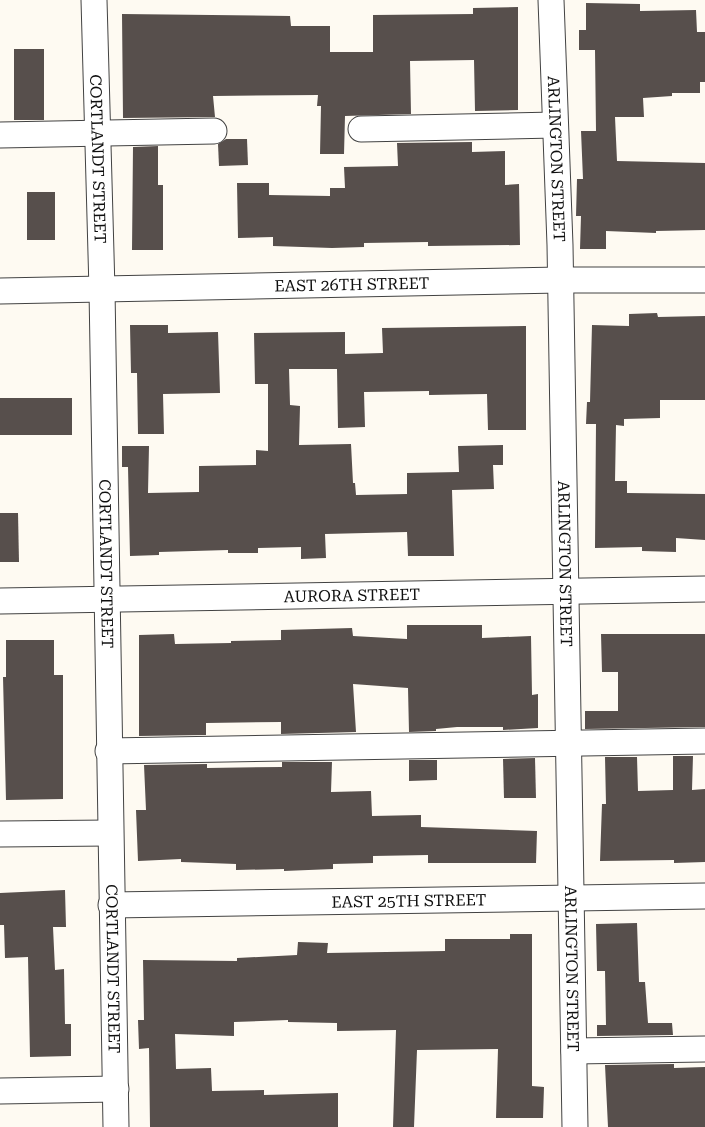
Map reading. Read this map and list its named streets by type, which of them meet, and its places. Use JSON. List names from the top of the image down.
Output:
{
  "streets": {
    "street": [
      "CORTLANDT STREET",
      "ARLINGTON STREET",
      "EAST 26TH STREET",
      "AURORA STREET",
      "EAST 25TH STREET"
    ]
  },
  "crossings": [
    ["CORTLANDT STREET", "EAST 26TH STREET"],
    ["CORTLANDT STREET", "AURORA STREET"],
    ["CORTLANDT STREET", "EAST 25TH STREET"],
    ["ARLINGTON STREET", "EAST 26TH STREET"],
    ["ARLINGTON STREET", "AURORA STREET"],
    ["ARLINGTON STREET", "EAST 25TH STREET"]
  ]
}
